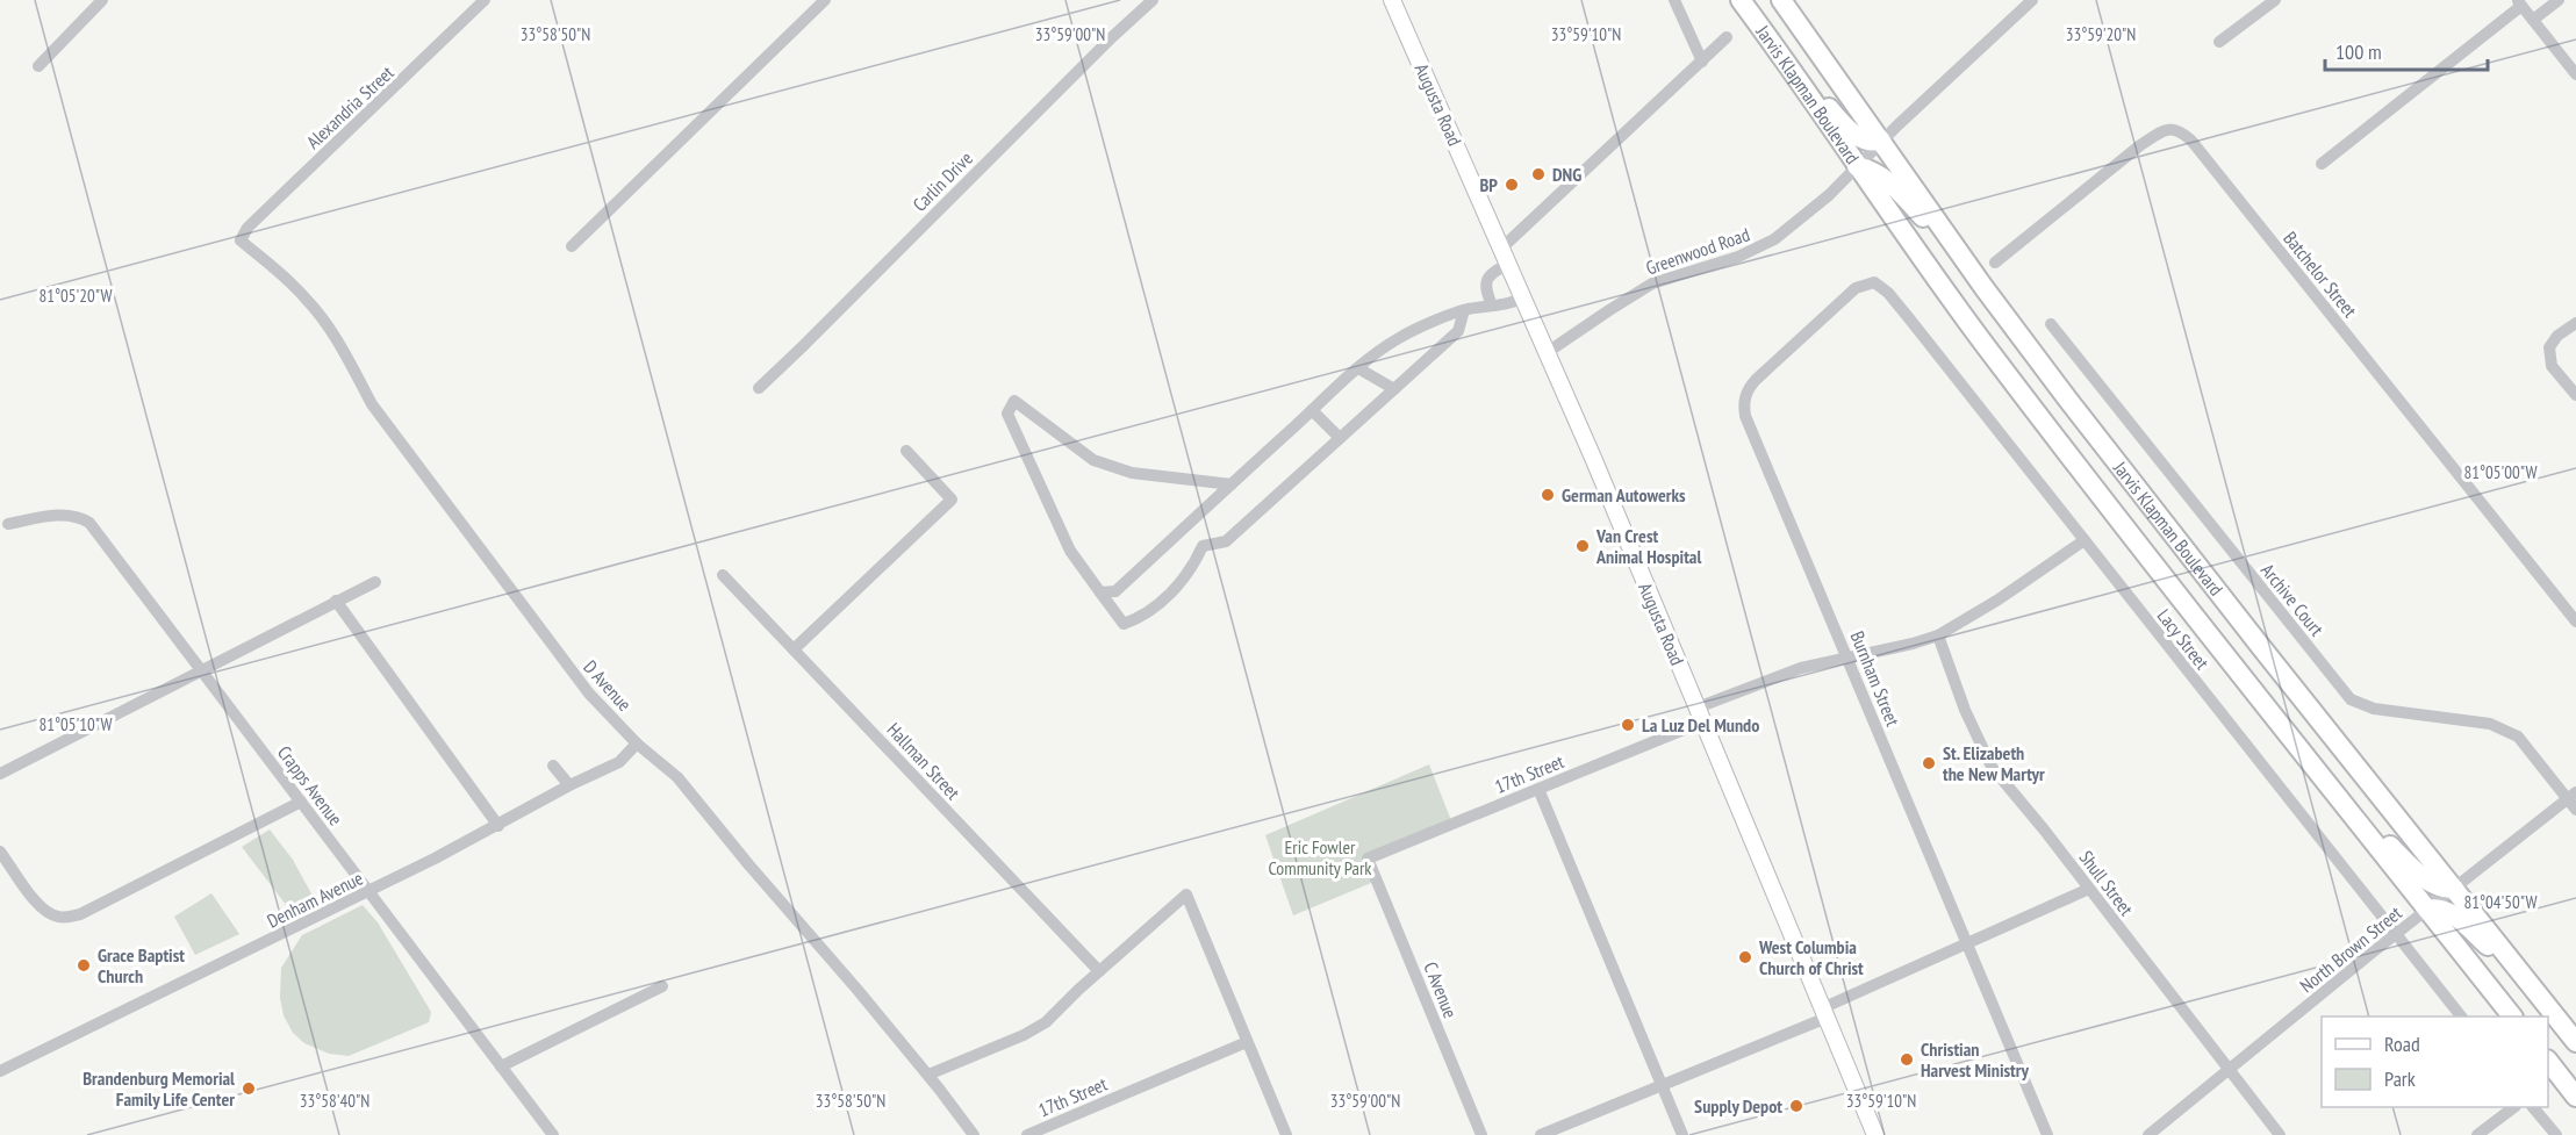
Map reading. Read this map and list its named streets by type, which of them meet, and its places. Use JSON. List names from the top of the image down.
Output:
{
  "streets": {
    "highway": ["Jarvis Klapman Boulevard"],
    "main road": ["Augusta Road"],
    "street": [
      "Alexandria Street",
      "Carlin Drive",
      "Greenwood Road",
      "Batchelor Street",
      "Archive Court",
      "Lacy Street",
      "Burnham Street",
      "D Avenue",
      "Hallman Street",
      "17th Street",
      "Crapps Avenue",
      "Shull Street",
      "Denham Avenue",
      "North Brown Street",
      "C Avenue"
    ]
  },
  "crossings": [
    ["Jarvis Klapman Boulevard", "Greenwood Road"],
    ["Jarvis Klapman Boulevard", "North Brown Street"],
    ["Augusta Road", "Greenwood Road"],
    ["Augusta Road", "17th Street"],
    ["Alexandria Street", "D Avenue"],
    ["Archive Court", "North Brown Street"],
    ["Lacy Street", "Burnham Street"],
    ["Lacy Street", "17th Street"],
    ["Lacy Street", "North Brown Street"],
    ["Burnham Street", "17th Street"],
    ["D Avenue", "Denham Avenue"],
    ["17th Street", "Shull Street"],
    ["17th Street", "C Avenue"],
    ["Crapps Avenue", "Denham Avenue"],
    ["Shull Street", "North Brown Street"]
  ],
  "parks": ["Eric Fowler Community Park"],
  "places": [
    "DNG",
    "BP",
    "German Autowerks",
    "Van Crest Animal Hospital",
    "La Luz Del Mundo",
    "St. Elizabeth the New Martyr",
    "West Columbia Church of Christ",
    "Grace Baptist Church",
    "Christian Harvest Ministry",
    "Brandenburg Memorial Family Life Center",
    "Supply Depot"
  ],
  "legend": ["Road", "Park"],
  "scale_bar": "100 m",
  "coordinates": [
    "33°58'50\"N",
    "33°59'00\"N",
    "33°59'10\"N",
    "33°59'20\"N",
    "81°05'20\"W",
    "81°05'00\"W",
    "81°05'10\"W",
    "81°04'50\"W",
    "33°58'40\"N"
  ]
}
